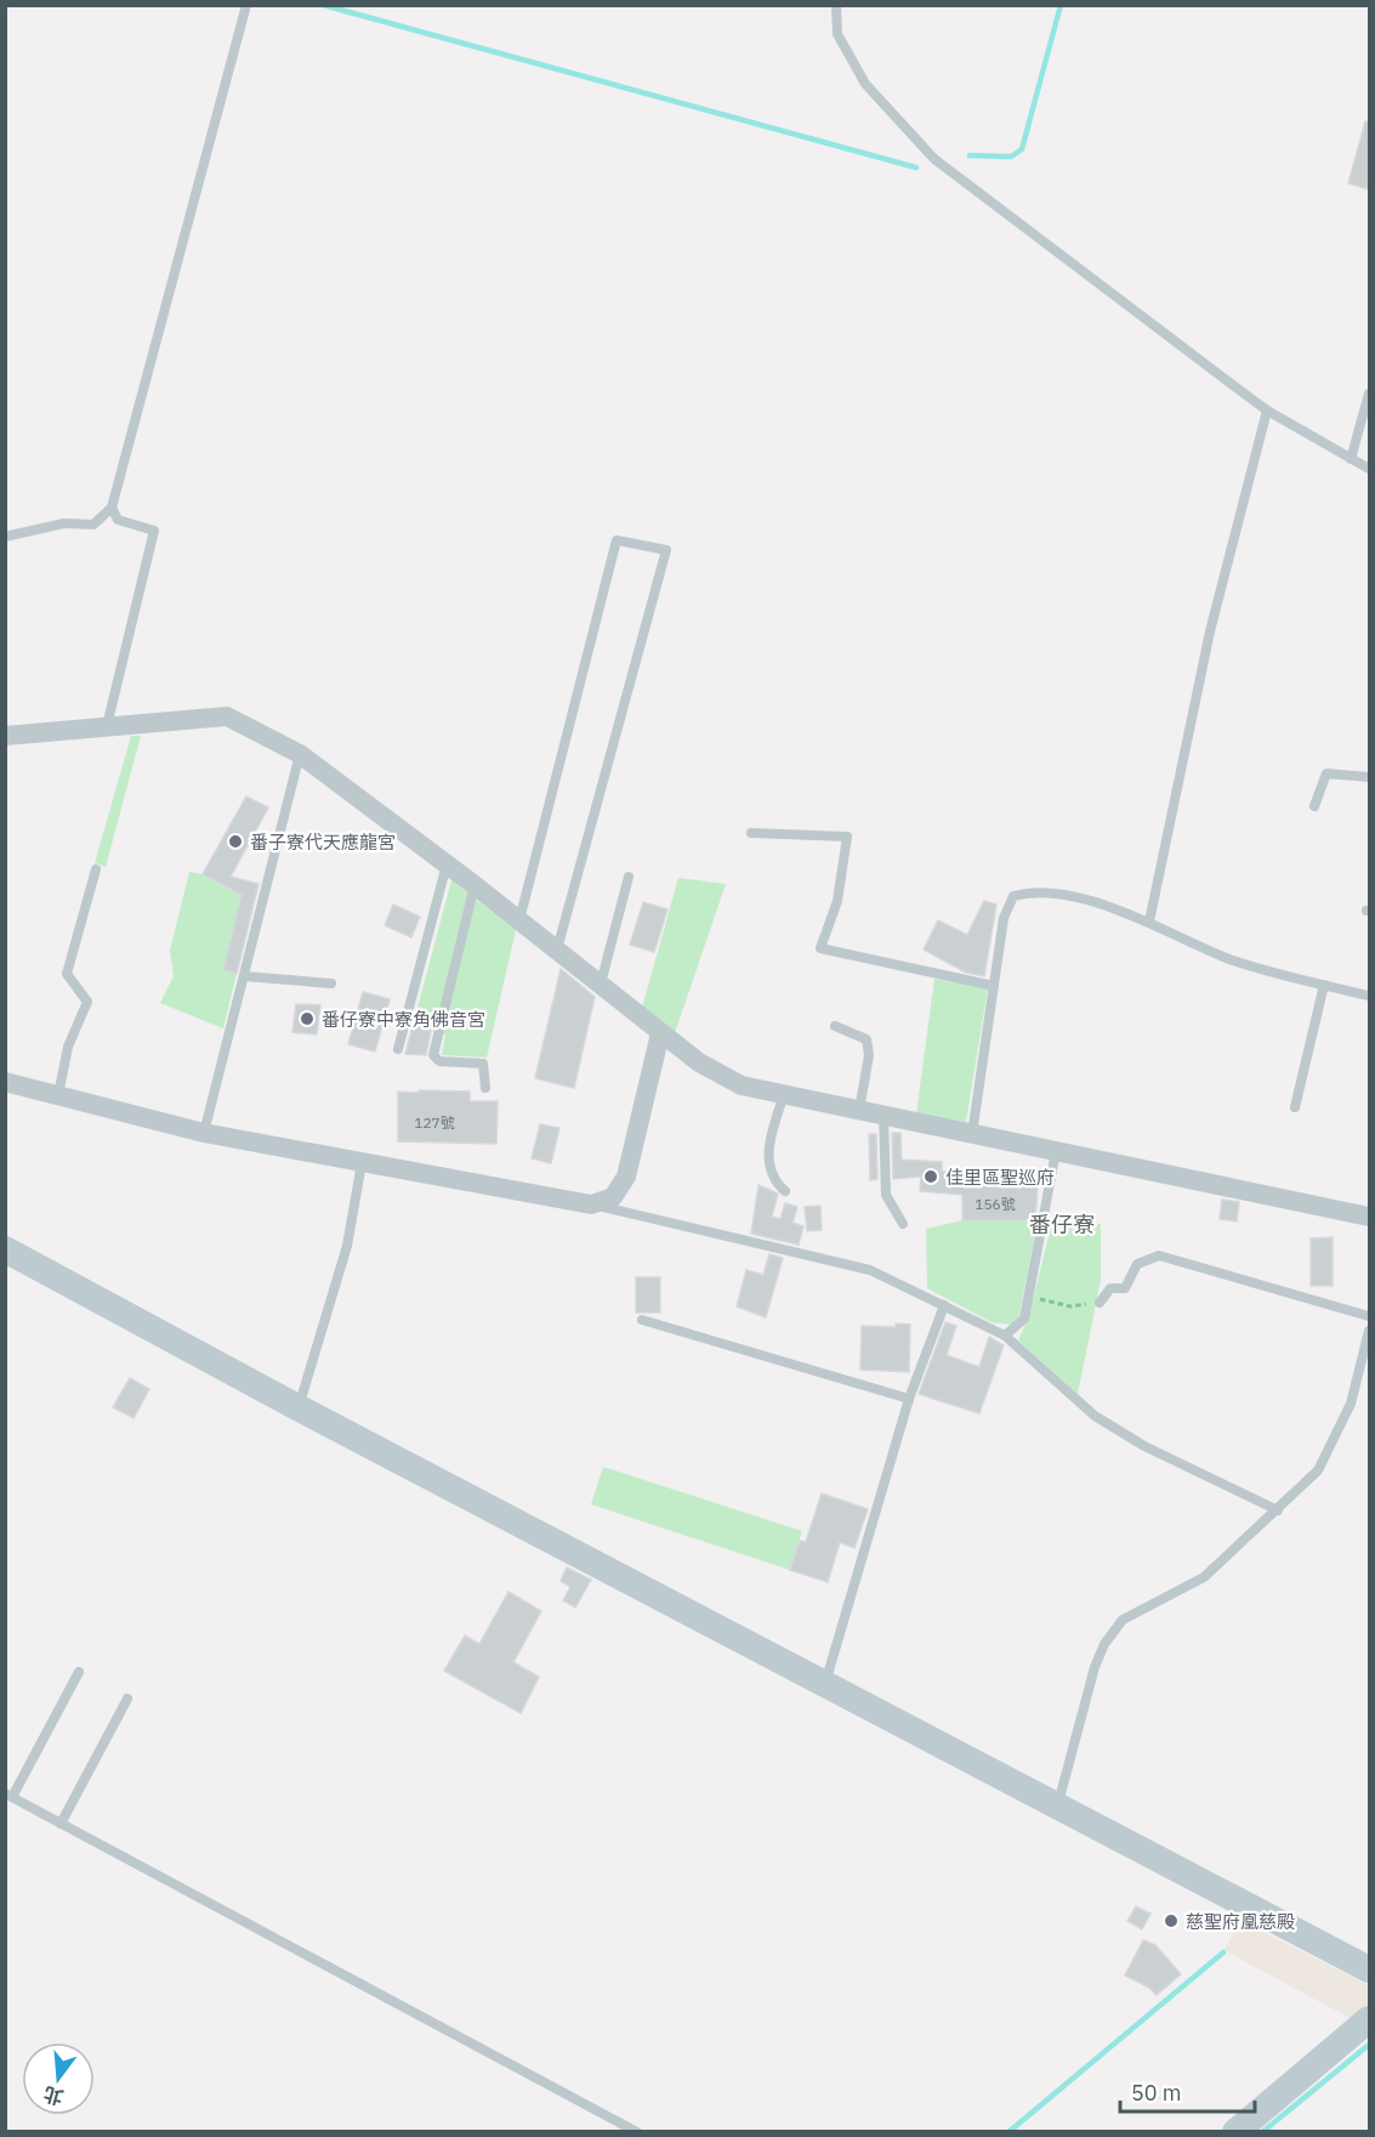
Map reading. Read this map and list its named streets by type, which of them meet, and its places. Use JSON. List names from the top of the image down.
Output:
{
  "districts": ["番仔寮"],
  "places": [
    "番子寮代天應龍宮",
    "番仔寮中寮角佛音宮",
    "佳里區聖巡府",
    "慈聖府凰慈殿"
  ],
  "house_numbers": ["127號", "156號"],
  "scale_bar": "50 m",
  "north": "bottom"
}
